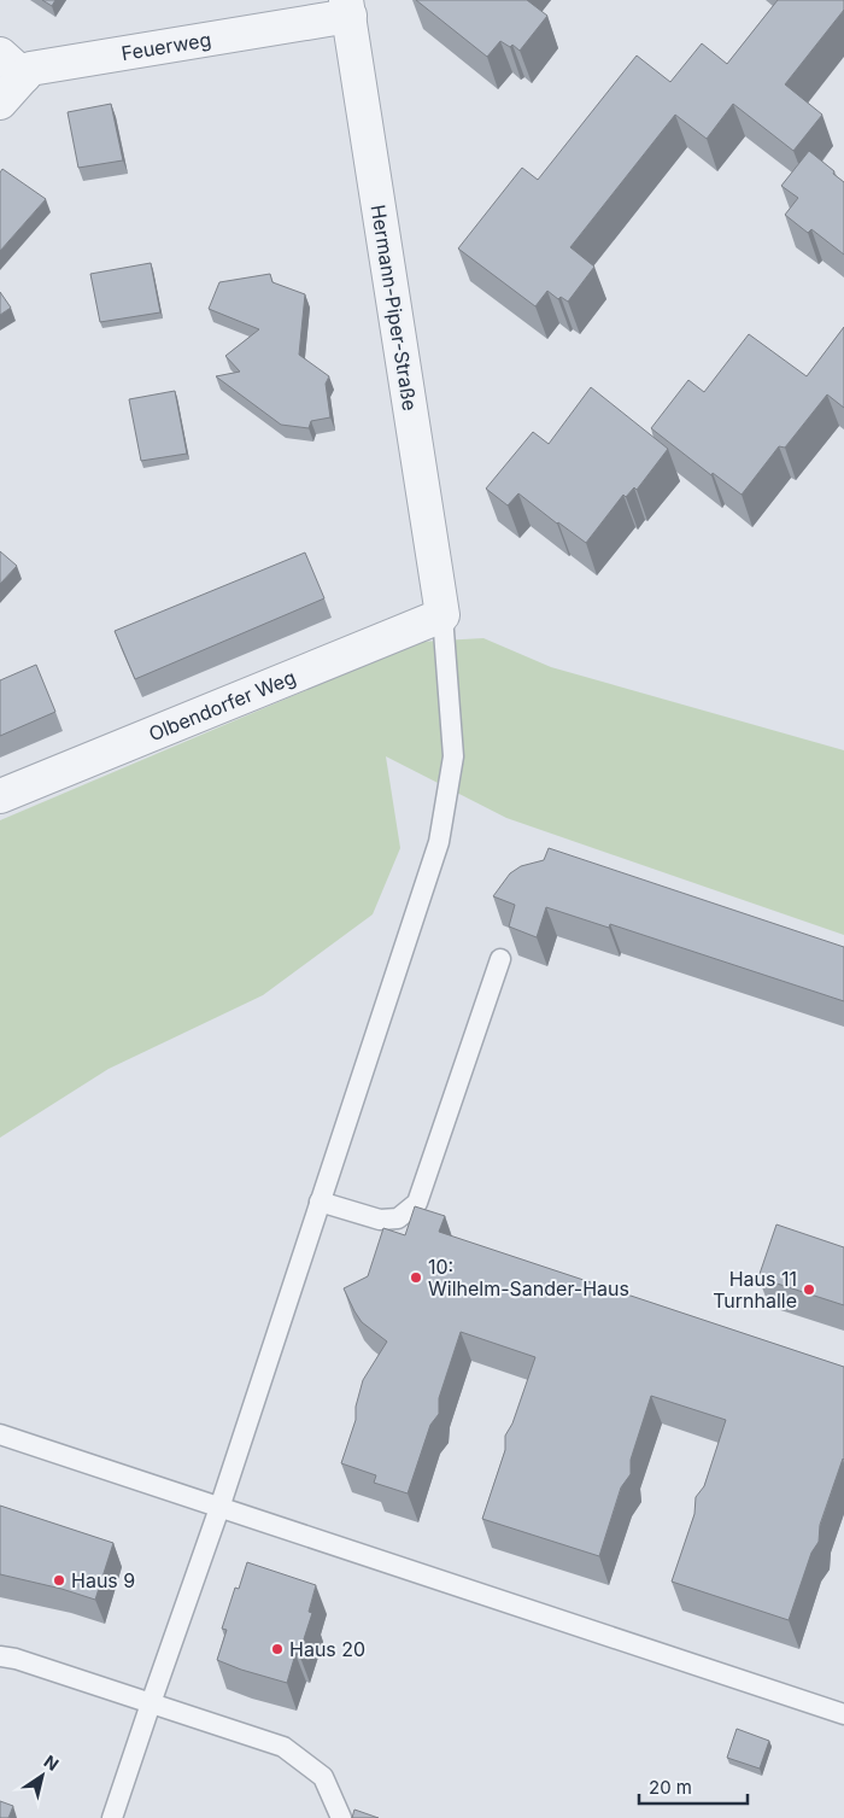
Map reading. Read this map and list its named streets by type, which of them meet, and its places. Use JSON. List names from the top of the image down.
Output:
{
  "streets": {
    "street": ["Feuerweg", "Hermann-Piper-Straße", "Olbendorfer Weg"]
  },
  "crossings": [
    ["Feuerweg", "Hermann-Piper-Straße"],
    ["Hermann-Piper-Straße", "Olbendorfer Weg"]
  ],
  "places": [
    "10: Wilhelm-Sander-Haus",
    "Haus 11 Turnhalle",
    "Haus 9",
    "Haus 20"
  ],
  "scale_bar": "20 m",
  "north": "top right"
}
